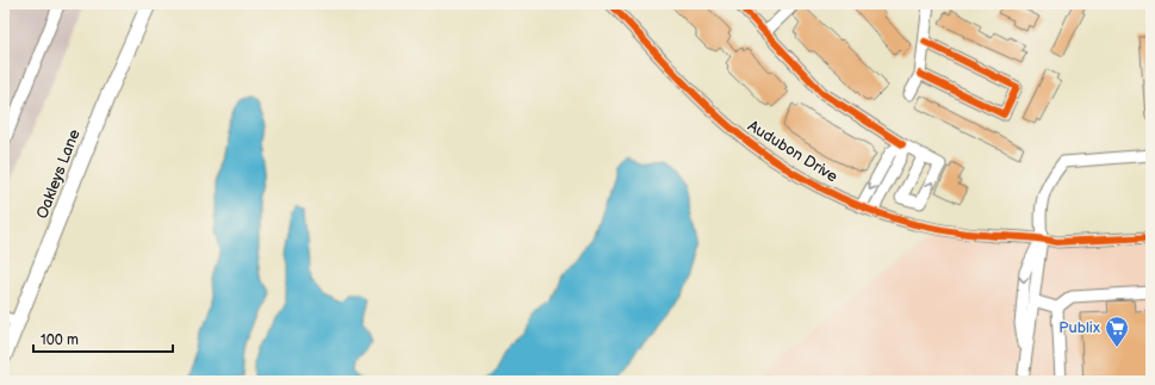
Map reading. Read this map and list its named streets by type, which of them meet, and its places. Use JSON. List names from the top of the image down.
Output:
{
  "streets": {
    "main road": ["Oakleys Lane"],
    "street": ["Audubon Drive"]
  },
  "places": {
    "supermarket": ["Publix"]
  },
  "scale_bar": "100 m"
}
